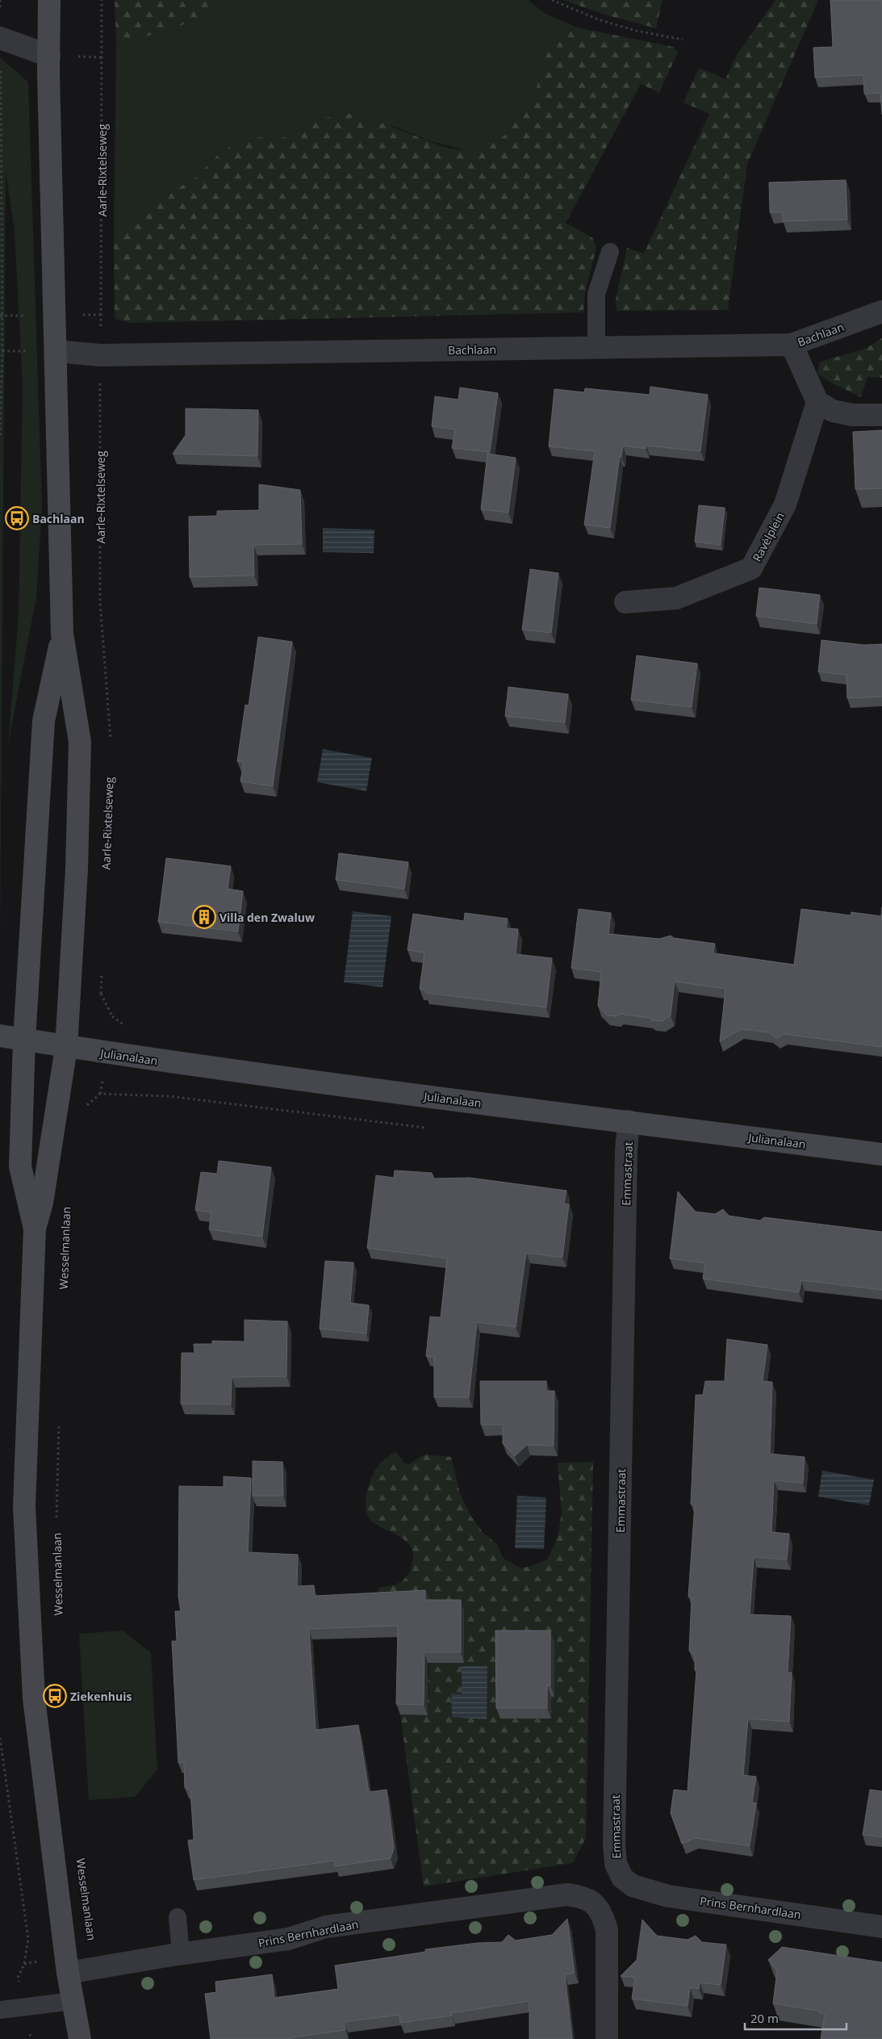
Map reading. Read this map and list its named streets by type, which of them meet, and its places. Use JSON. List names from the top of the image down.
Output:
{
  "streets": {
    "street": [
      "Bachlaan",
      "Ravèlplein",
      "Julianalaan",
      "Emmastraat",
      "Prins Bernhardlaan"
    ],
    "path": ["Aarle-Rixtelseweg", "Wesselmanlaan"]
  },
  "crossings": [
    ["Aarle-Rixtelseweg", "Bachlaan"],
    ["Julianalaan", "Emmastraat"],
    ["Emmastraat", "Prins Bernhardlaan"]
  ],
  "places": {
    "bus stop": ["Bachlaan", "Ziekenhuis"],
    "building": ["Villa den Zwaluw"]
  },
  "scale_bar": "20 m"
}
